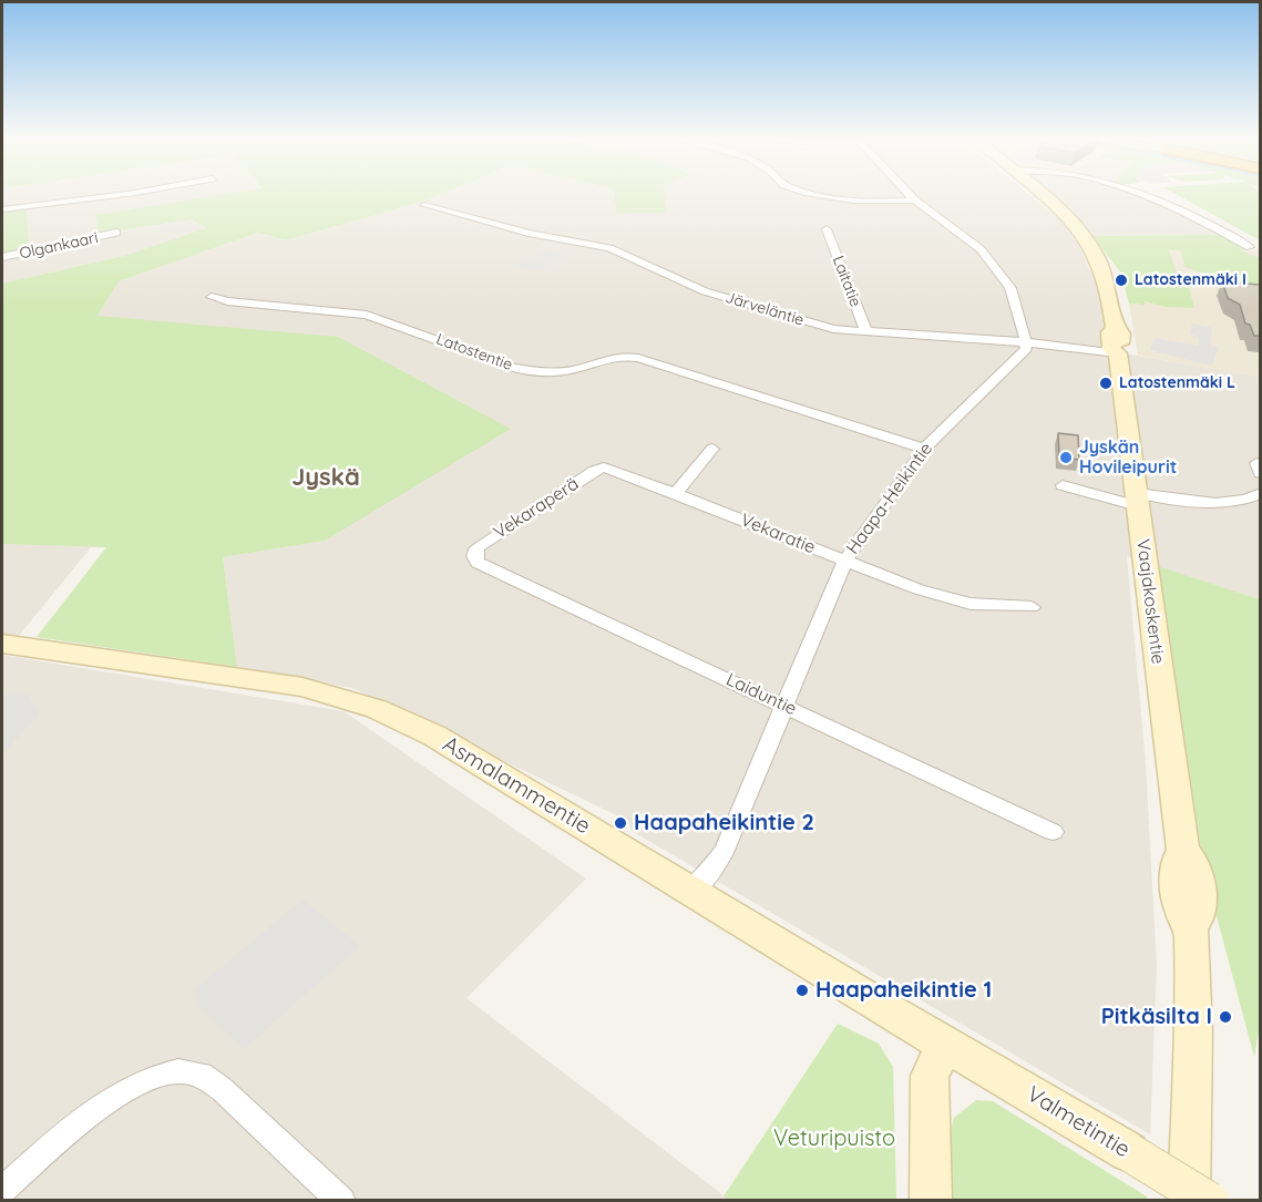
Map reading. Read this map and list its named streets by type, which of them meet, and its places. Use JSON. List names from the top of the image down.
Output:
{
  "streets": {
    "main road": ["Vaajakoskentie", "Asmalammentie", "Valmetintie"],
    "street": [
      "Olgankaari",
      "Laitatie",
      "Järveläntie",
      "Latostentie",
      "Haapa-Heikintie",
      "Vekaraperä",
      "Vekaratie",
      "Laiduntie"
    ]
  },
  "crossings": [
    ["Laitatie", "Järveläntie"],
    ["Järveläntie", "Haapa-Heikintie"],
    ["Järveläntie", "Vaajakoskentie"],
    ["Latostentie", "Haapa-Heikintie"],
    ["Haapa-Heikintie", "Vekaratie"],
    ["Haapa-Heikintie", "Laiduntie"],
    ["Haapa-Heikintie", "Asmalammentie"],
    ["Vekaraperä", "Vekaratie"],
    ["Vekaraperä", "Laiduntie"],
    ["Asmalammentie", "Valmetintie"]
  ],
  "districts": ["Jyskä"],
  "parks": ["Veturipuisto"],
  "places": [
    "Latostenmäki I",
    "Latostenmäki L",
    "Jyskän Hovileipurit",
    "Haapaheikintie 2",
    "Haapaheikintie 1",
    "Pitkäsilta I"
  ]
}
